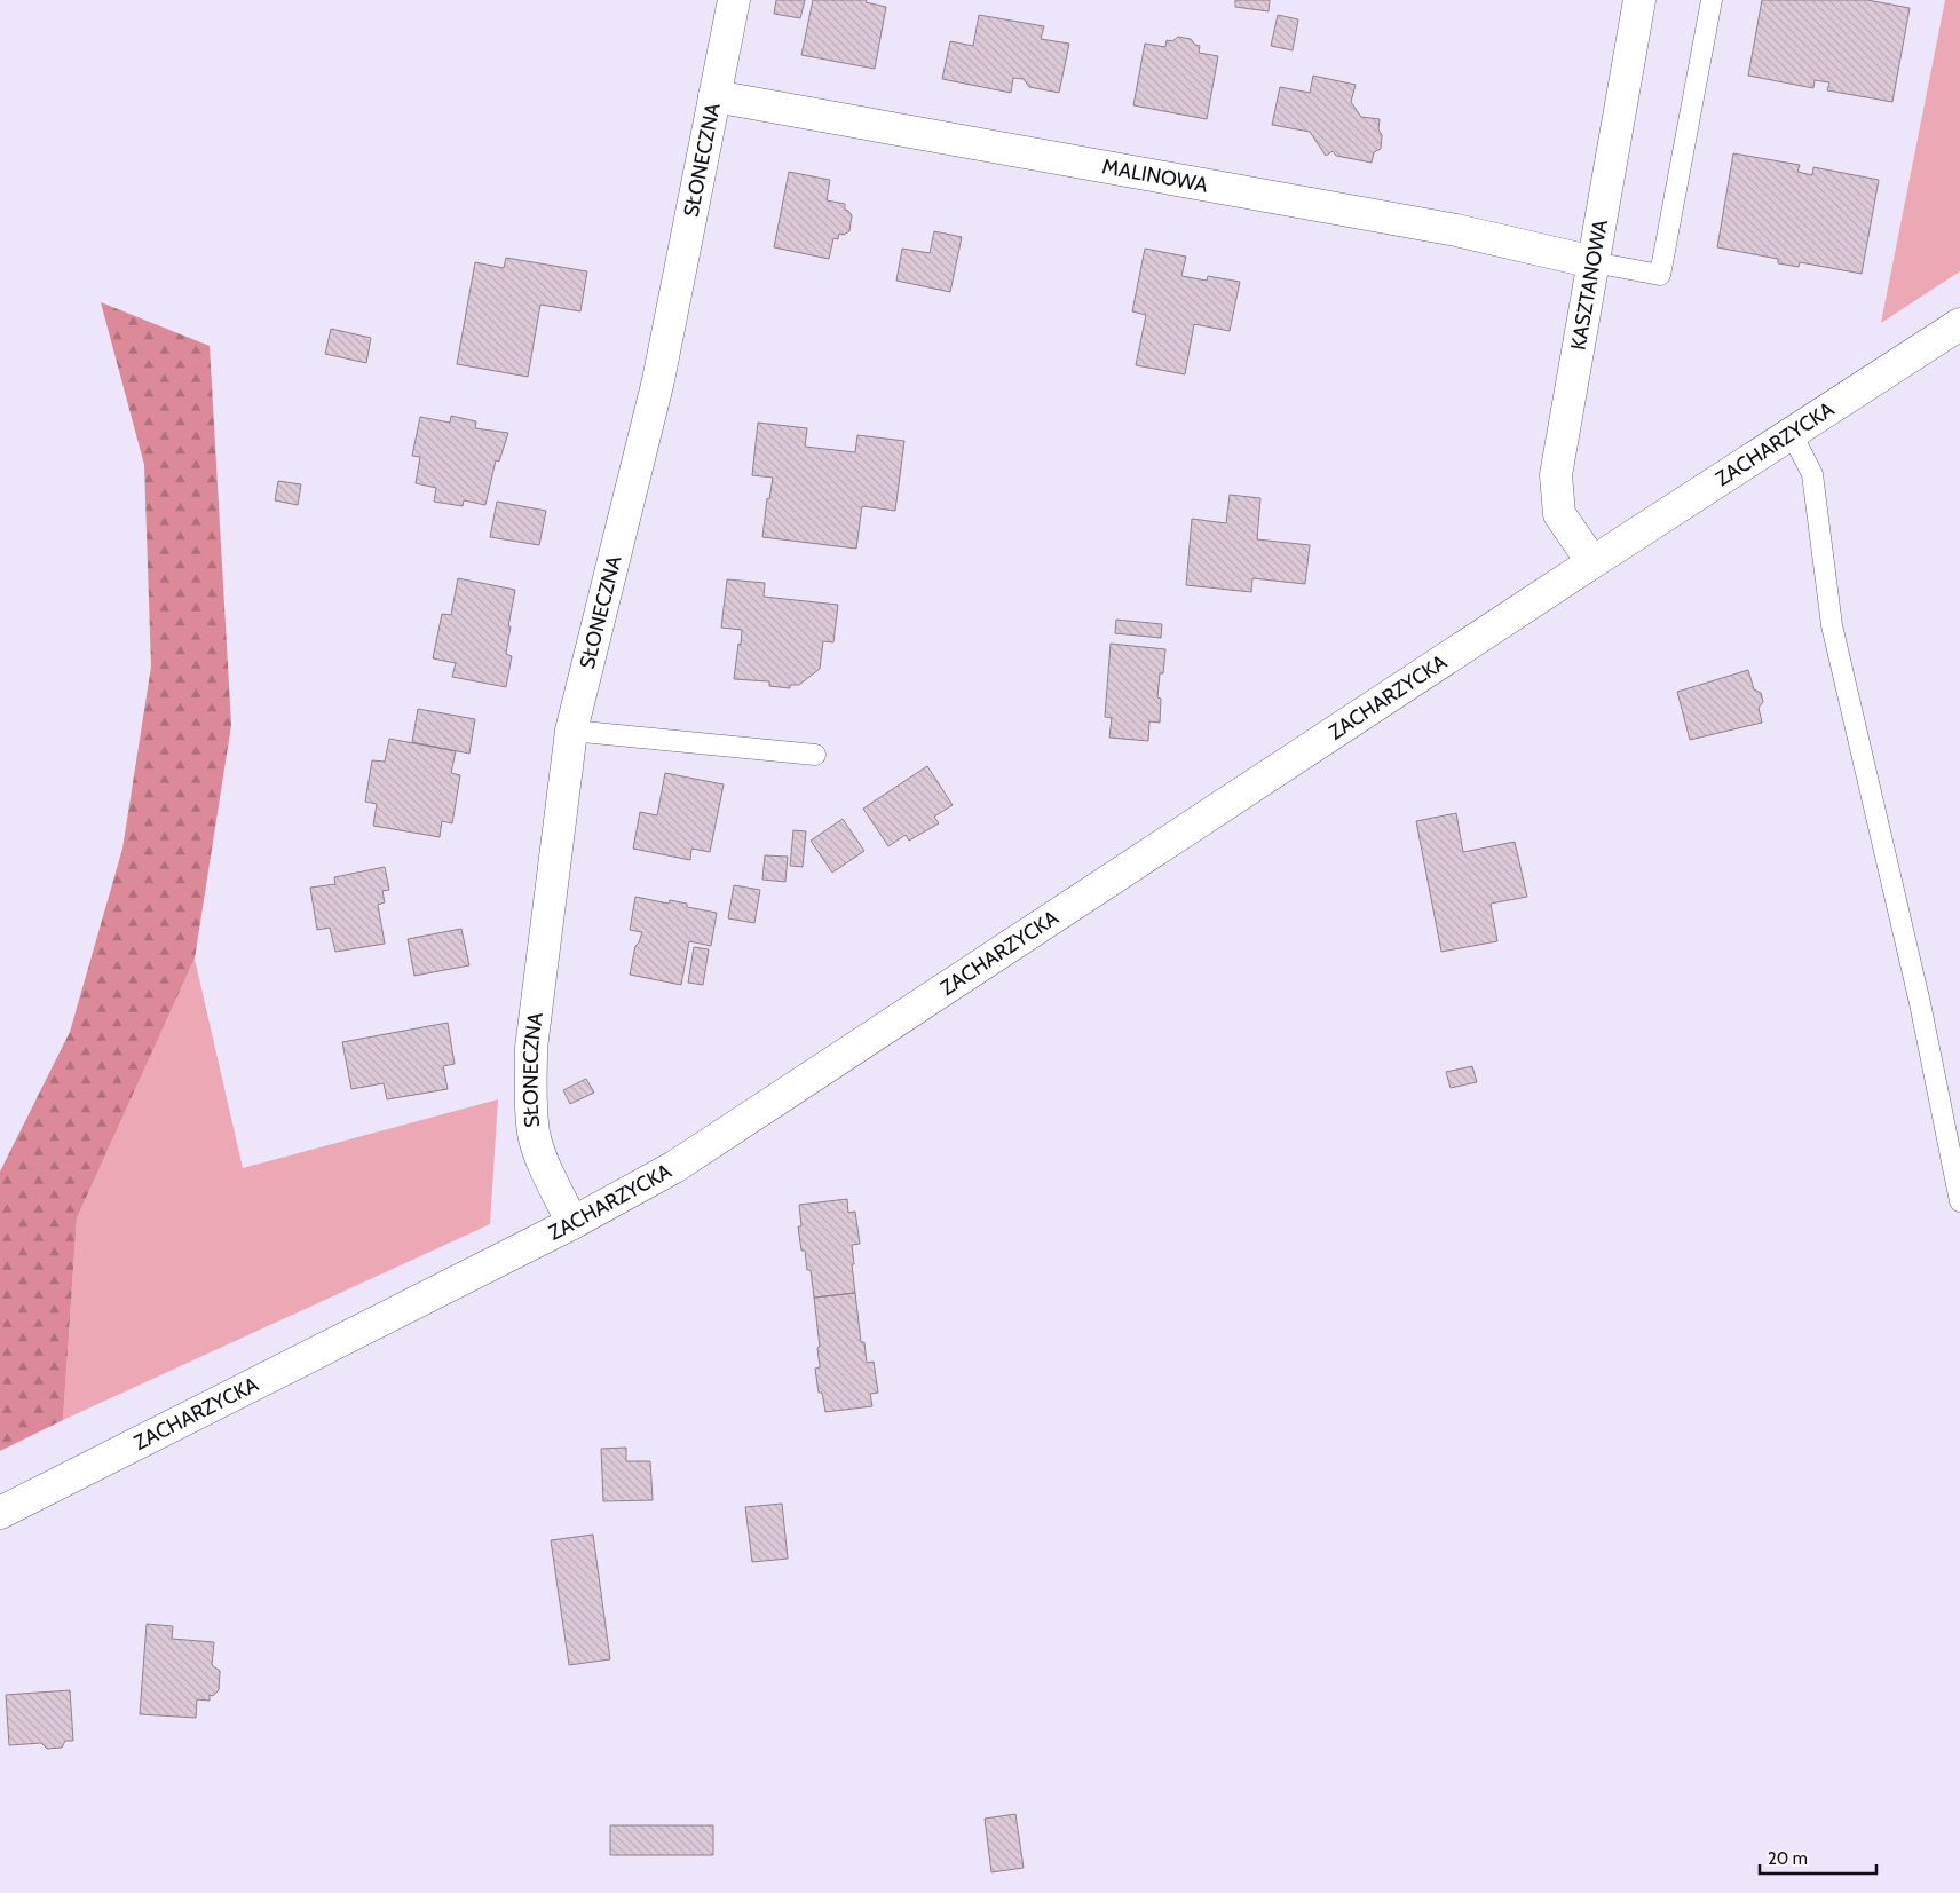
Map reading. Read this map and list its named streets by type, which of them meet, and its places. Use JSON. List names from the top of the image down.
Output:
{
  "streets": {
    "street": [
      "SŁONECZNA",
      "MALINOWA",
      "KASZTANOWA",
      "ZACHARZYCKA"
    ]
  },
  "crossings": [
    ["SŁONECZNA", "MALINOWA"],
    ["SŁONECZNA", "ZACHARZYCKA"],
    ["MALINOWA", "KASZTANOWA"],
    ["KASZTANOWA", "ZACHARZYCKA"]
  ],
  "scale_bar": "20 m"
}
